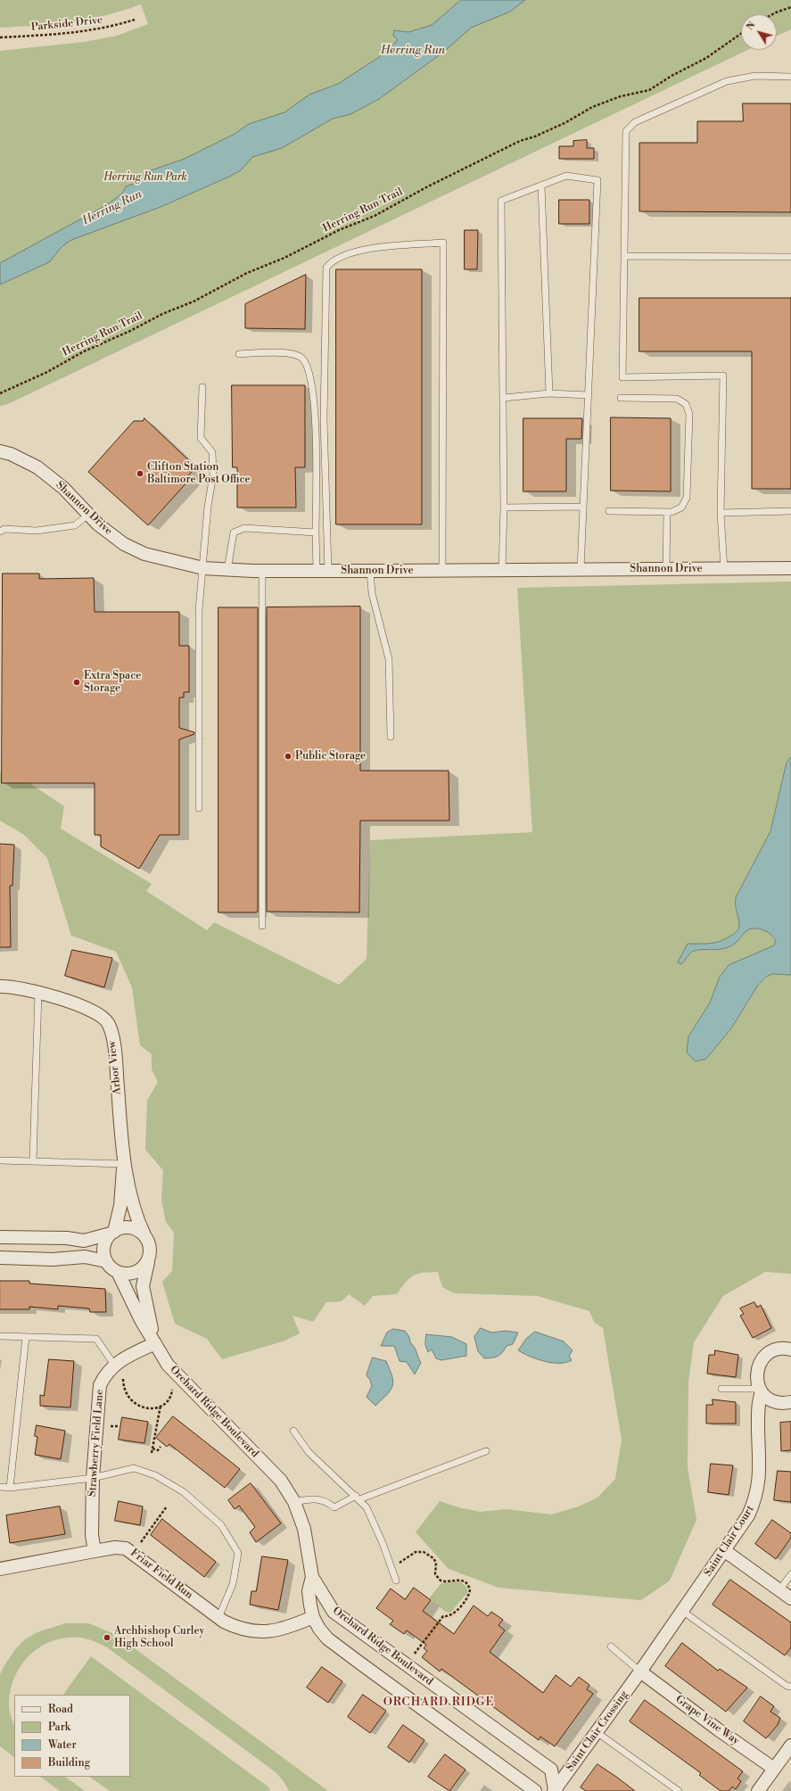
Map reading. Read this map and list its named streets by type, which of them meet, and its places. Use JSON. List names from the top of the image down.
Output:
{
  "streets": {
    "street": [
      "Shannon Drive",
      "Arbor View",
      "Orchard Ridge Boulevard",
      "Strawberry Field Lane",
      "Saint Clair Court",
      "Friar Field Run",
      "Grape Vine Way",
      "Saint Clair Crossing"
    ],
    "path": ["Parkside Drive", "Herring Run Trail"]
  },
  "crossings": [
    ["Arbor View", "Orchard Ridge Boulevard"],
    ["Orchard Ridge Boulevard", "Strawberry Field Lane"],
    ["Orchard Ridge Boulevard", "Friar Field Run"],
    ["Orchard Ridge Boulevard", "Saint Clair Crossing"],
    ["Strawberry Field Lane", "Friar Field Run"],
    ["Saint Clair Court", "Grape Vine Way"],
    ["Saint Clair Court", "Saint Clair Crossing"],
    ["Grape Vine Way", "Saint Clair Crossing"]
  ],
  "districts": ["ORCHARD RIDGE"],
  "water": ["Herring Run"],
  "parks": ["Herring Run Park"],
  "places": [
    "Clifton Station Baltimore Post Office",
    "Extra Space Storage",
    "Public Storage",
    "Archbishop Curley High School"
  ],
  "legend": [
    "Road",
    "Park",
    "Water",
    "Building"
  ],
  "north": "top left"
}
